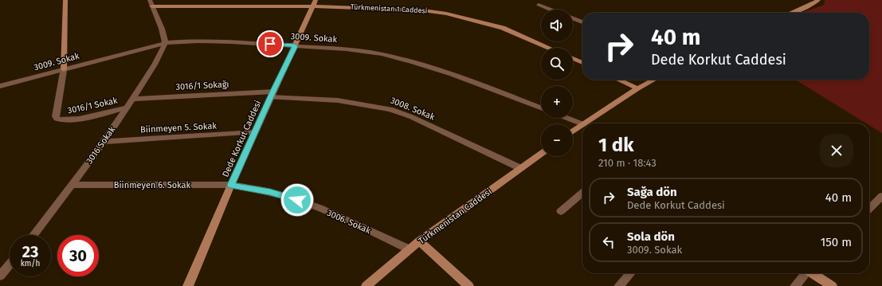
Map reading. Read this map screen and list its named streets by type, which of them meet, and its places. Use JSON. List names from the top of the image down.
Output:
{
  "streets": {
    "street": [
      "Türkmenistan 1 Caddesi",
      "3009. Sokak",
      "3016/1 Sokağı",
      "3016/1 Sokak",
      "3008. Sokak",
      "Biinmeyen 5. Sokak",
      "Dede Korkut Caddesi",
      "3016 Sokak",
      "Biinmeyen 6. Sokak",
      "Türkmenistan Caddesi",
      "3006. Sokak"
    ]
  },
  "crossings": [
    ["Türkmenistan 1 Caddesi", "Dede Korkut Caddesi"],
    ["3009. Sokak", "3016/1 Sokak"],
    ["3009. Sokak", "Dede Korkut Caddesi"],
    ["3009. Sokak", "3016 Sokak"],
    ["3016/1 Sokağı", "3008. Sokak"],
    ["3016/1 Sokağı", "Dede Korkut Caddesi"],
    ["3016/1 Sokağı", "3016 Sokak"],
    ["3016/1 Sokak", "3016 Sokak"],
    ["3008. Sokak", "Dede Korkut Caddesi"],
    ["3008. Sokak", "Türkmenistan Caddesi"],
    ["Biinmeyen 5. Sokak", "Dede Korkut Caddesi"],
    ["Biinmeyen 5. Sokak", "3016 Sokak"],
    ["Dede Korkut Caddesi", "Biinmeyen 6. Sokak"],
    ["Dede Korkut Caddesi", "3006. Sokak"],
    ["3016 Sokak", "Biinmeyen 6. Sokak"],
    ["Biinmeyen 6. Sokak", "3006. Sokak"],
    ["Türkmenistan Caddesi", "3006. Sokak"]
  ],
  "page": {
    "map_buttons": ["+", "−"],
    "turn": ["40 m", "Dede Korkut Caddesi"],
    "heading": ["1 dk", "210 m · 18:43"],
    "list": [
      {
        "name": "Sağa dön",
        "note": "Dede Korkut Caddesi",
        "value": "40 m"
      },
      {
        "name": "Sola dön",
        "note": "3009. Sokak",
        "value": "150 m"
      }
    ],
    "speed": "23 km/h",
    "limit": "30"
  }
}
